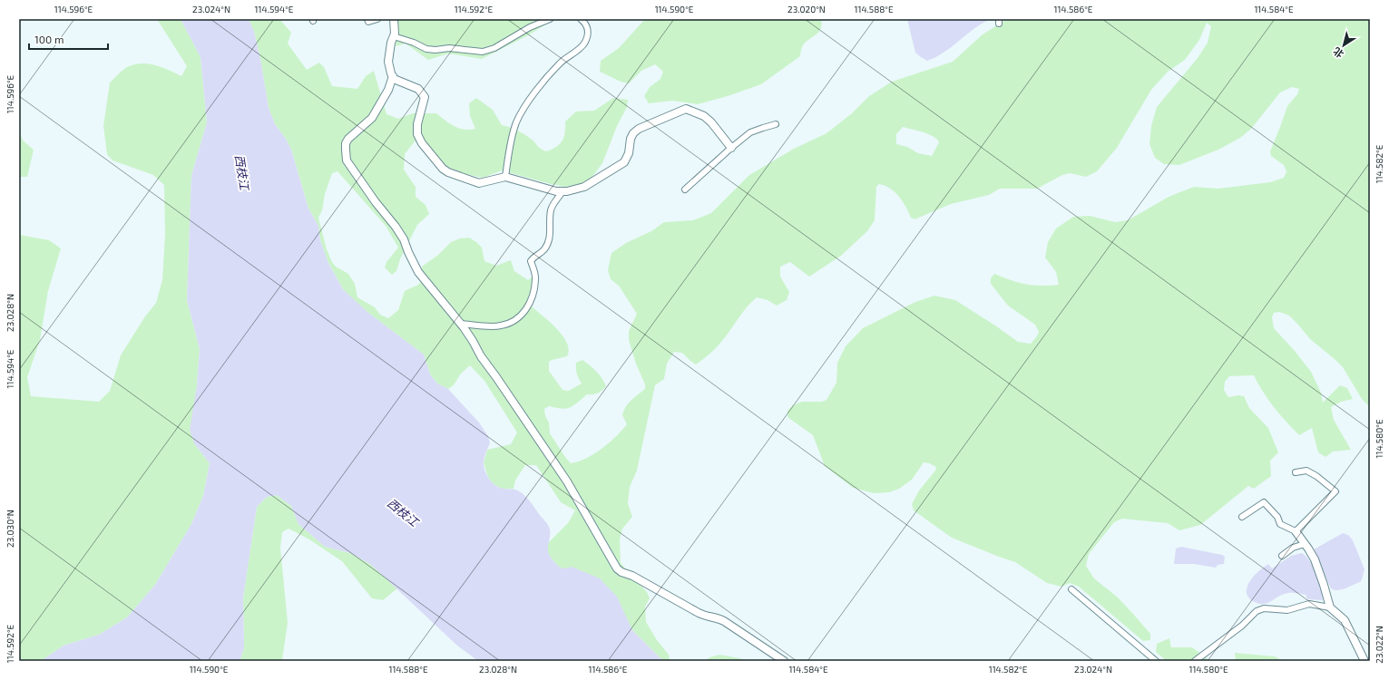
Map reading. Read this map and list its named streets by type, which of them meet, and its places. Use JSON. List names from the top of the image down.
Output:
{
  "water": ["西枝江"],
  "scale_bar": "100 m",
  "north": "bottom left",
  "coordinates": [
    "114.596°E",
    "23.024°N",
    "114.594°E",
    "114.592°E",
    "114.590°E",
    "23.020°N",
    "114.588°E",
    "114.586°E",
    "114.584°E",
    "114.582°E",
    "23.028°N",
    "114.580°E",
    "23.030°N",
    "23.022°N"
  ]
}
